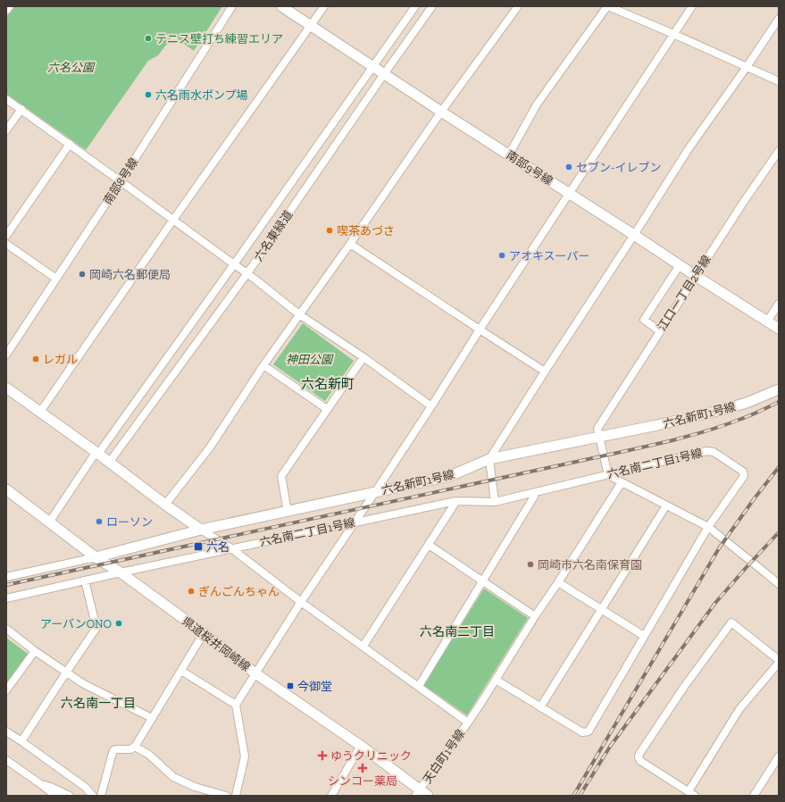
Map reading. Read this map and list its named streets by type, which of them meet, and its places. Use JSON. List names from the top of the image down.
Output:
{
  "streets": {
    "street": [
      "南部9号線",
      "南部8号線",
      "六名東緑道",
      "江口一丁目2号線",
      "六名新町1号線",
      "六名南二丁目1号線",
      "県道桜井岡崎線",
      "天白町1号線"
    ]
  },
  "crossings": [
    ["南部9号線", "六名東緑道"],
    ["南部9号線", "江口一丁目2号線"],
    ["六名東緑道", "県道桜井岡崎線"],
    ["江口一丁目2号線", "六名新町1号線"],
    ["六名新町1号線", "県道桜井岡崎線"],
    ["六名南二丁目1号線", "県道桜井岡崎線"],
    ["県道桜井岡崎線", "天白町1号線"]
  ],
  "districts": ["六名新町", "六名南二丁目", "六名南一丁目"],
  "parks": ["六名公園", "神田公園"],
  "places": {
    "other": [
      "テニス壁打ち練習エリア",
      "六名雨水ポンプ場",
      "セブン-イレブン",
      "喫茶あづさ",
      "アオキスーパー",
      "岡崎六名郵便局",
      "レガル",
      "ローソン",
      "岡崎市六名南保育園",
      "ぎんごんちゃん",
      "アーバンONO"
    ],
    "transit": ["六名", "今御堂"],
    "health": ["ゆうクリニック", "シンコー薬局"]
  }
}
